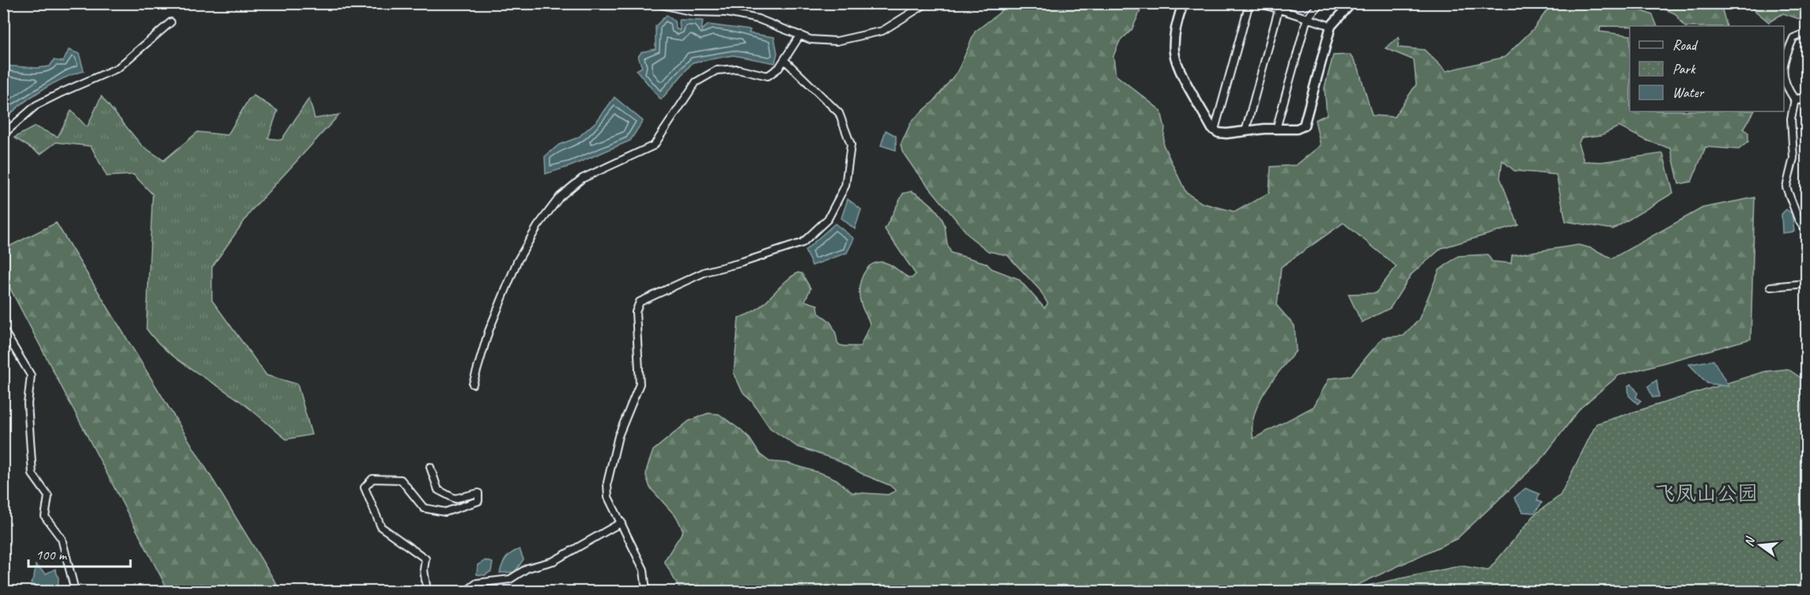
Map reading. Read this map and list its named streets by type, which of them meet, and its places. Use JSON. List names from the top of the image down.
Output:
{
  "parks": ["飞凤山公园"],
  "legend": ["Road", "Park", "Water"],
  "scale_bar": "100 m",
  "north": "left"
}
